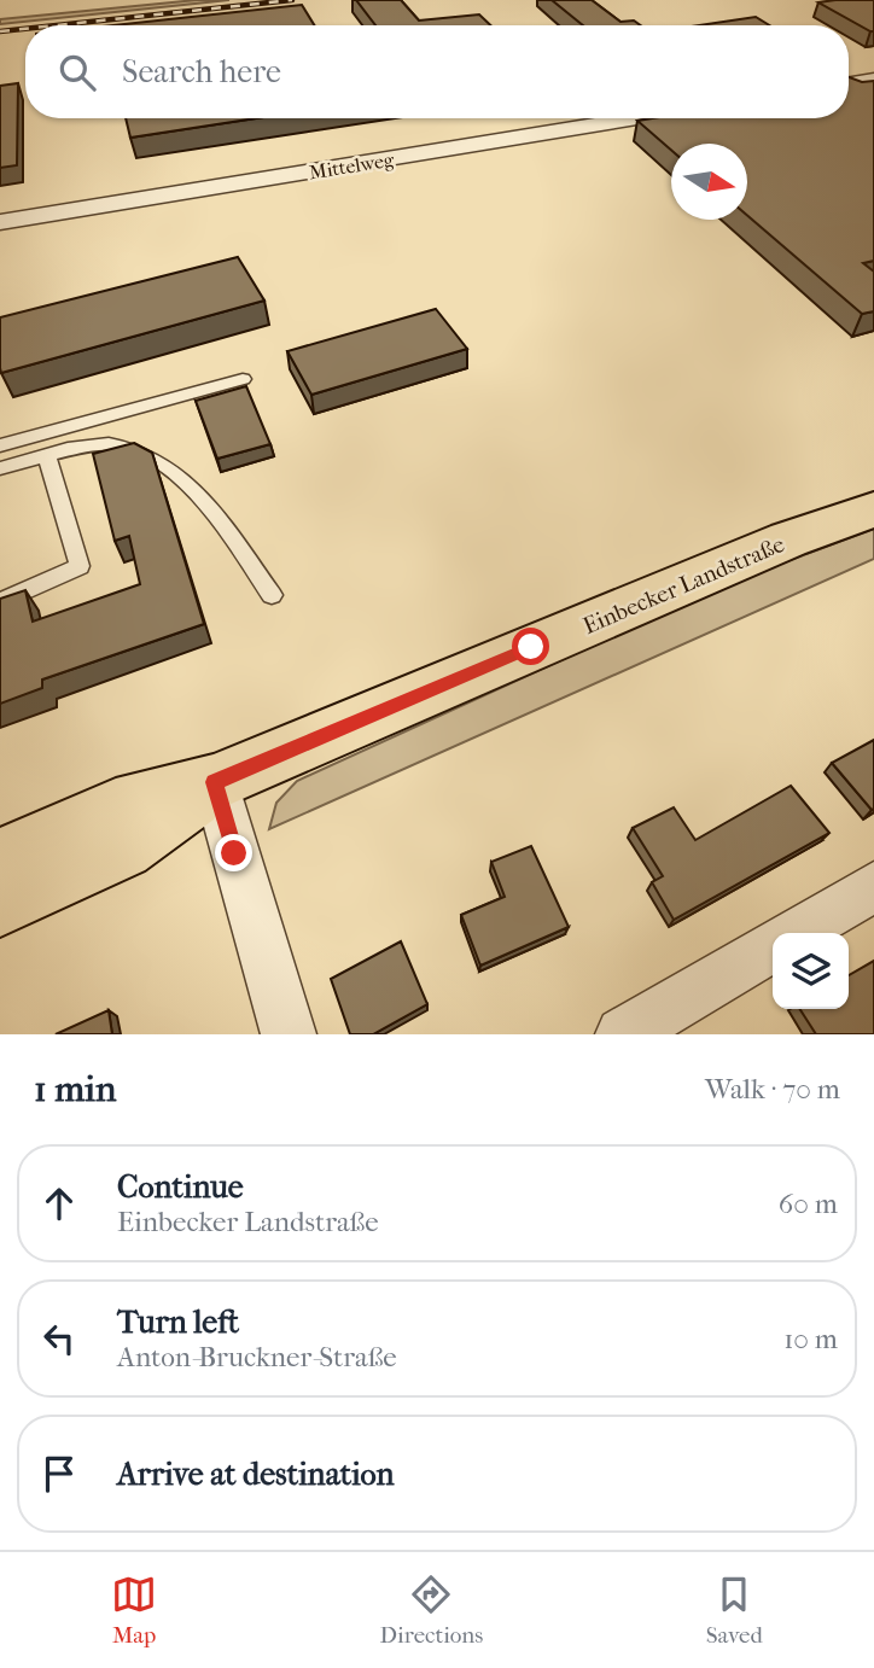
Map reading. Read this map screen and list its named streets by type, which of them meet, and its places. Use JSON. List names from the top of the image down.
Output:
{
  "streets": {
    "main road": ["Einbecker Landstraße"],
    "street": ["Mittelweg"]
  },
  "north": "right",
  "page": {
    "search": "Search here",
    "heading": ["1 min", "Walk · 70 m"],
    "list": [
      ["Continue", "Einbecker Landstraße", "60 m"],
      ["Turn left", "Anton-Bruckner-Straße", "10 m"],
      "Arrive at destination"
    ],
    "nav": ["Map", "Directions", "Saved"]
  }
}
